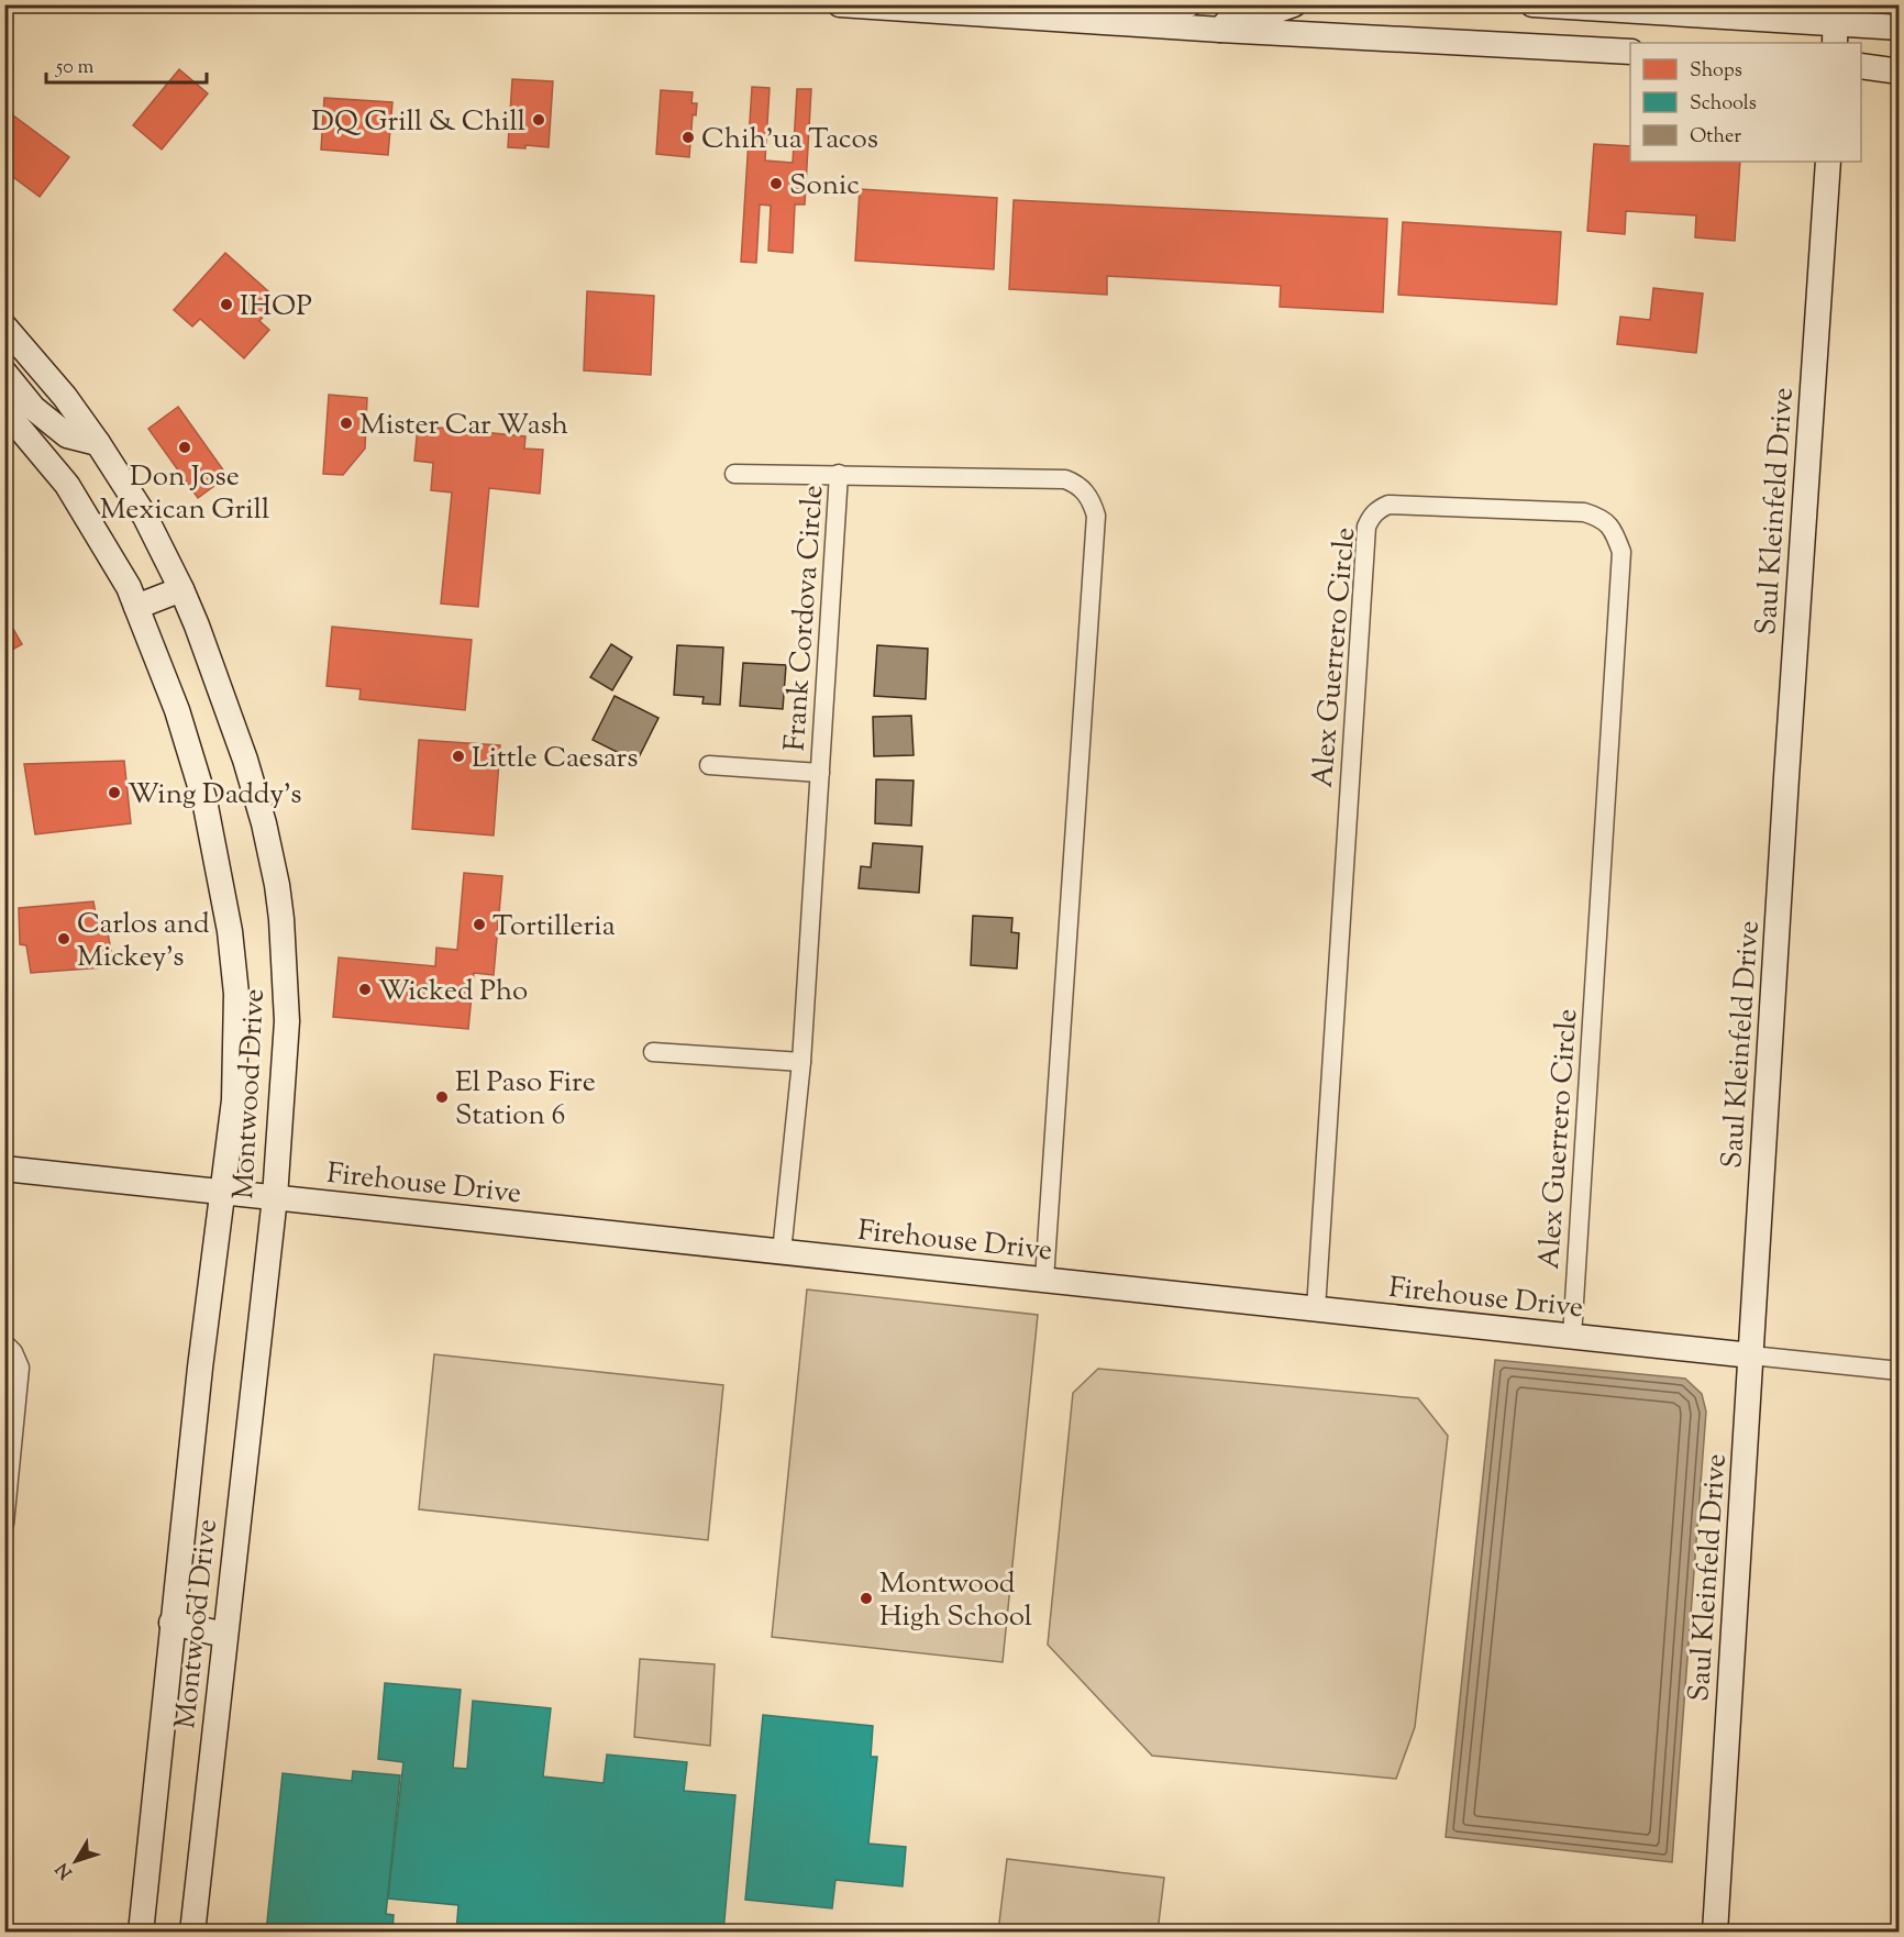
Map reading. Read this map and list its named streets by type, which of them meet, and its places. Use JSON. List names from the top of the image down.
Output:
{
  "streets": {
    "main road": ["Saul Kleinfeld Drive", "Montwood Drive", "Firehouse Drive"],
    "street": ["Frank Cordova Circle", "Alex Guerrero Circle"]
  },
  "crossings": [
    ["Saul Kleinfeld Drive", "Firehouse Drive"],
    ["Frank Cordova Circle", "Firehouse Drive"],
    ["Alex Guerrero Circle", "Firehouse Drive"],
    ["Montwood Drive", "Firehouse Drive"]
  ],
  "places": [
    "DQ Grill & Chill",
    "Chih'ua Tacos",
    "Sonic",
    "IHOP",
    "Mister Car Wash",
    "Don Jose Mexican Grill",
    "Little Caesars",
    "Wing Daddy's",
    "Tortilleria",
    "Carlos and Mickey's",
    "Wicked Pho",
    "El Paso Fire Station 6",
    "Montwood High School"
  ],
  "legend": ["Shops", "Schools", "Other"],
  "scale_bar": "50 m",
  "north": "bottom left"
}
